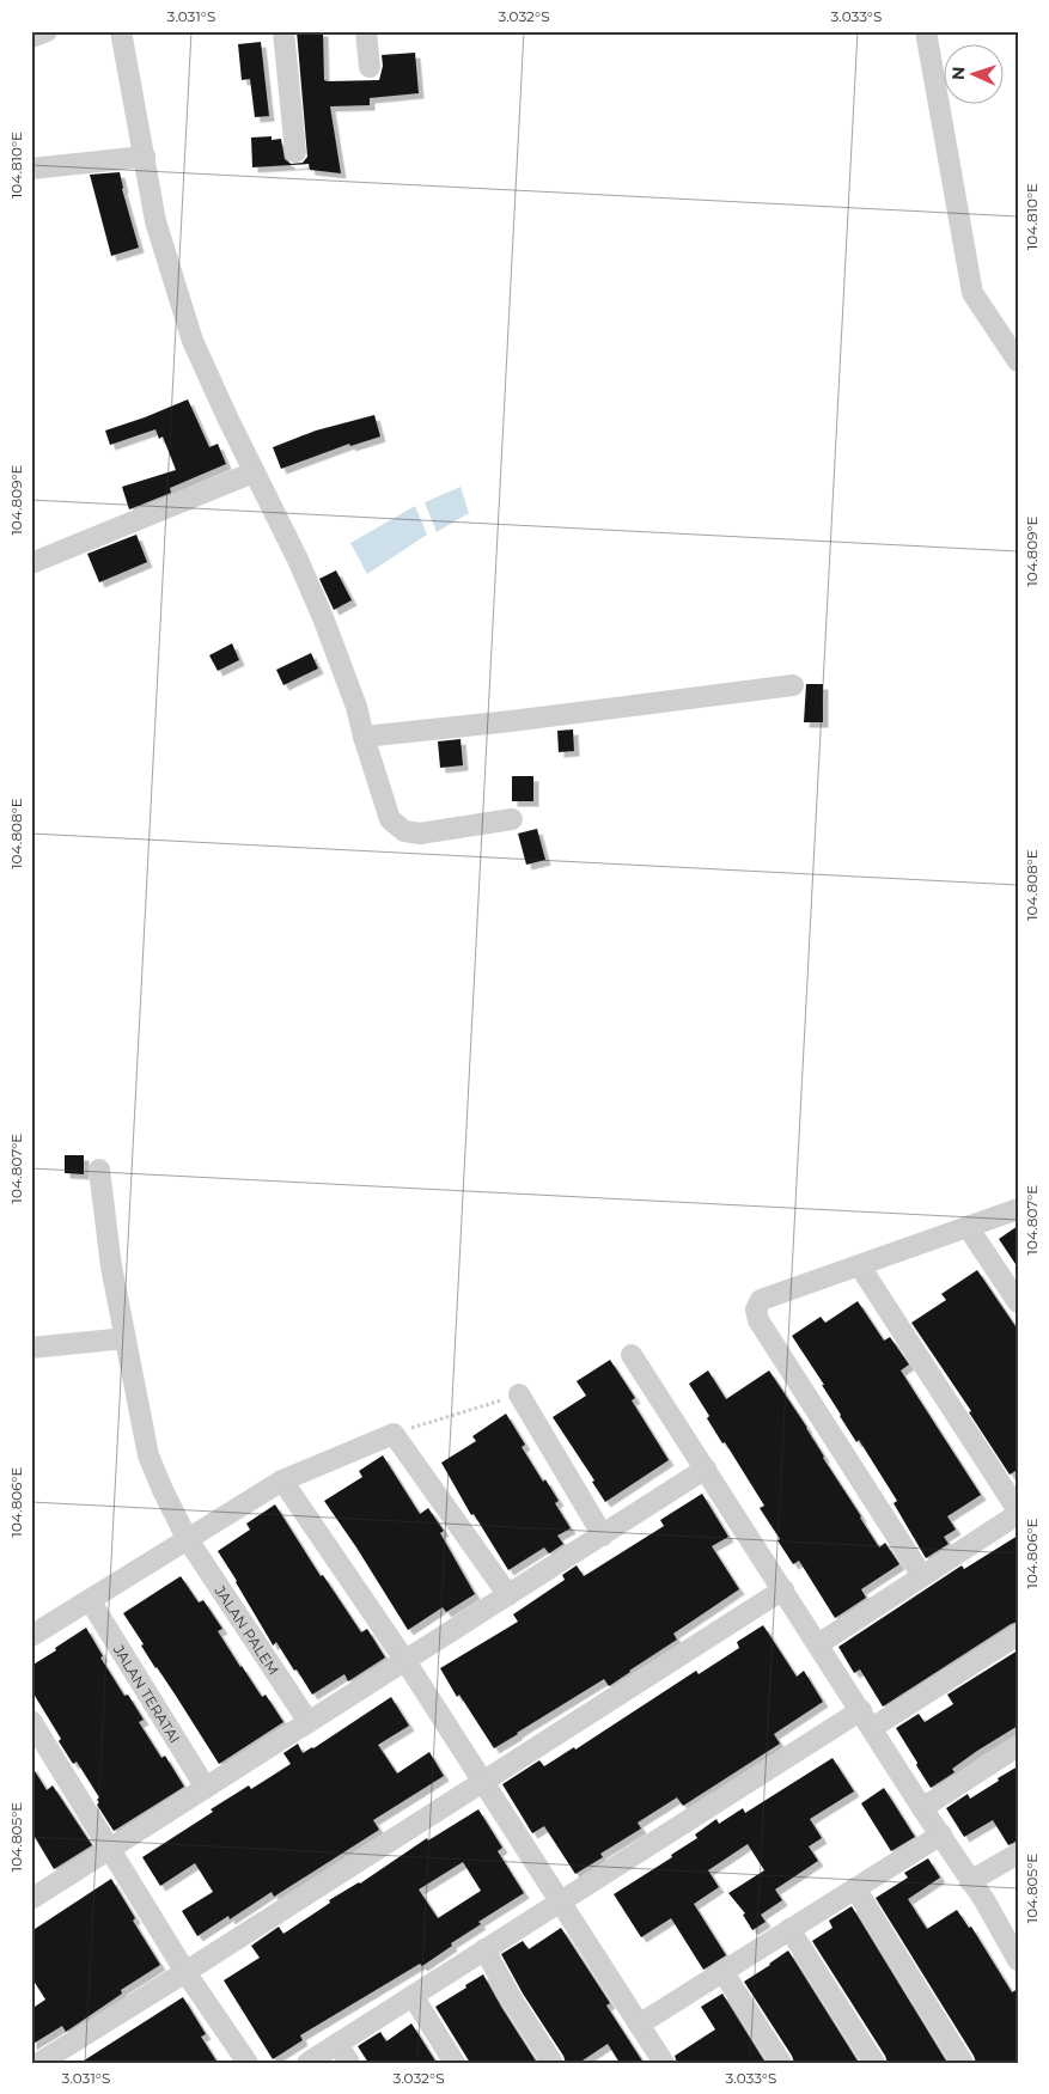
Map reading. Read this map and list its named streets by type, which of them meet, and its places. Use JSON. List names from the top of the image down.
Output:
{
  "streets": {
    "street": ["JALAN PALEM", "JALAN TERATAI"]
  },
  "north": "left",
  "coordinates": [
    "3.031°S",
    "3.032°S",
    "3.033°S",
    "104.810°E",
    "104.809°E",
    "104.808°E",
    "104.807°E",
    "104.806°E",
    "104.805°E"
  ]
}
